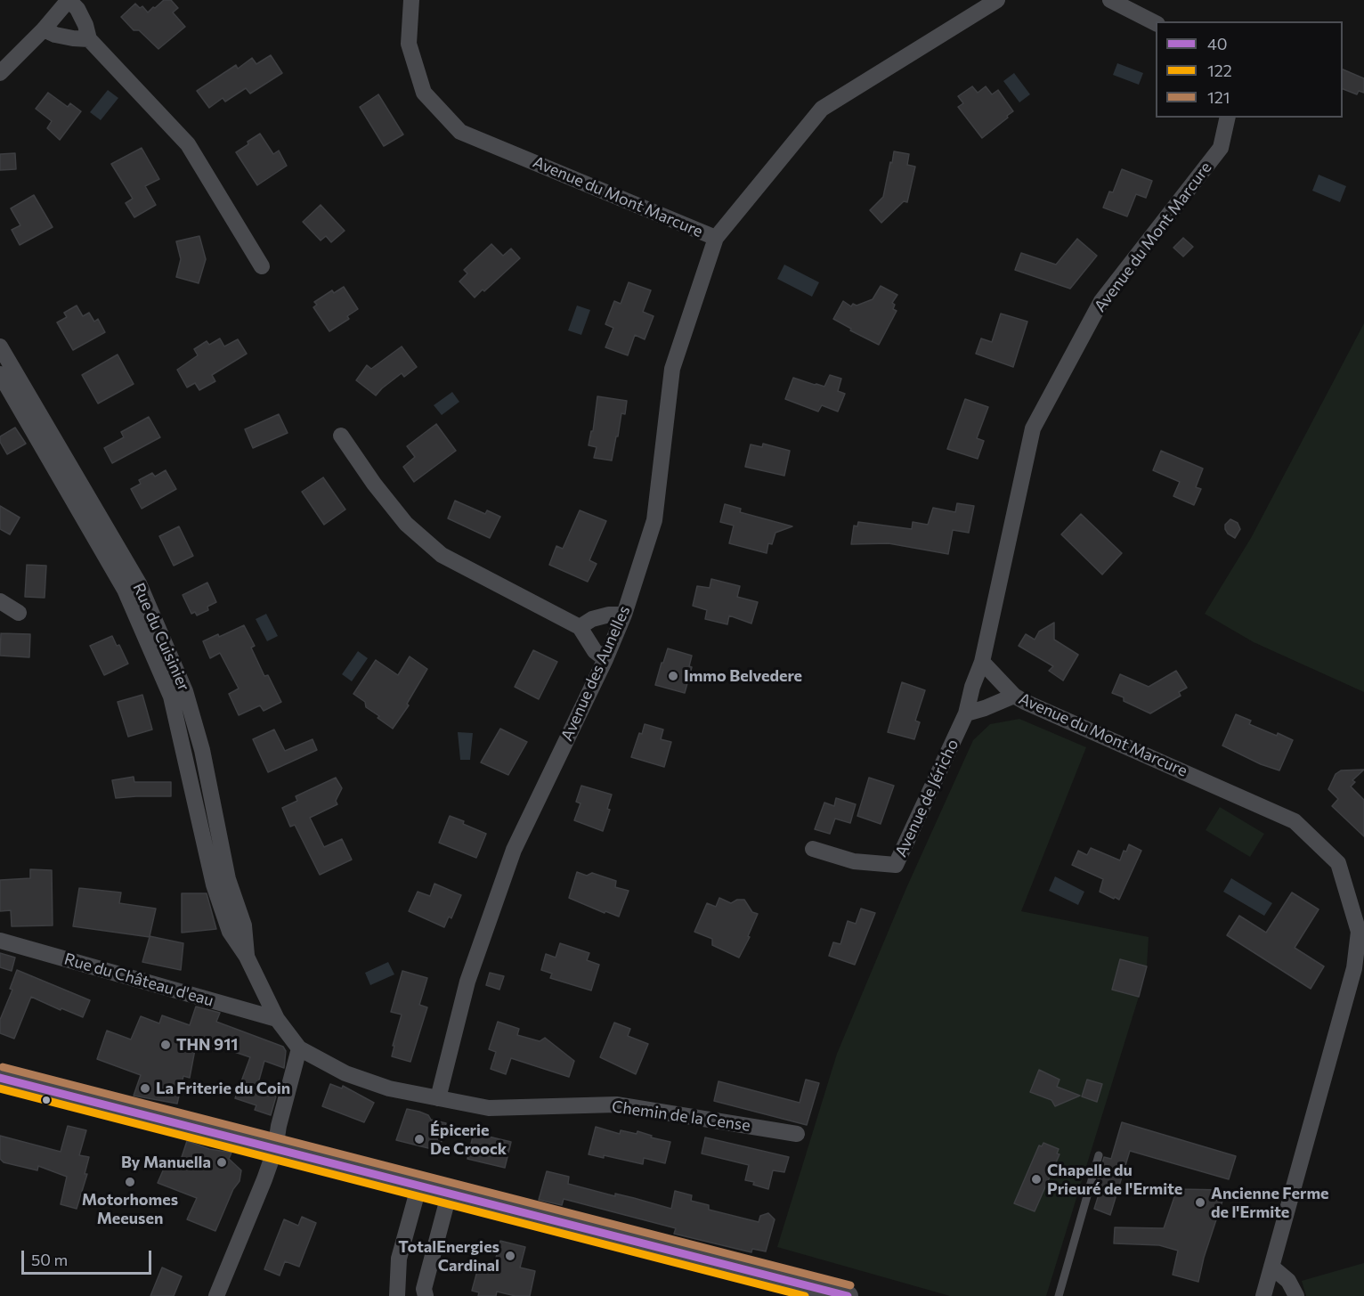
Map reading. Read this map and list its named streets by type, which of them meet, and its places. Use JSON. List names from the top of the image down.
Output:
{
  "streets": {
    "street": [
      "Avenue du Mont Marcure",
      "Rue du Cuisinier",
      "Avenue des Aunelles",
      "Avenue de Jéricho",
      "Rue du Château d'eau",
      "Chemin de la Cense"
    ]
  },
  "crossings": [
    ["Avenue du Mont Marcure", "Avenue des Aunelles"],
    ["Avenue du Mont Marcure", "Avenue de Jéricho"],
    ["Rue du Cuisinier", "Rue du Château d'eau"],
    ["Rue du Cuisinier", "Chemin de la Cense"],
    ["Avenue des Aunelles", "Chemin de la Cense"]
  ],
  "places": [
    "Immo Belvedere",
    "THN 911",
    "La Friterie du Coin",
    "Épicerie De Croock",
    "By Manuella",
    "Chapelle du Prieuré de l'Ermite",
    "Motorhomes Meeusen",
    "Ancienne Ferme de l'Ermite",
    "TotalEnergies Cardinal"
  ],
  "lines": ["transit line 121", "transit line 40", "transit line 122"],
  "legend": ["40", "122", "121"],
  "scale_bar": "50 m"
}
